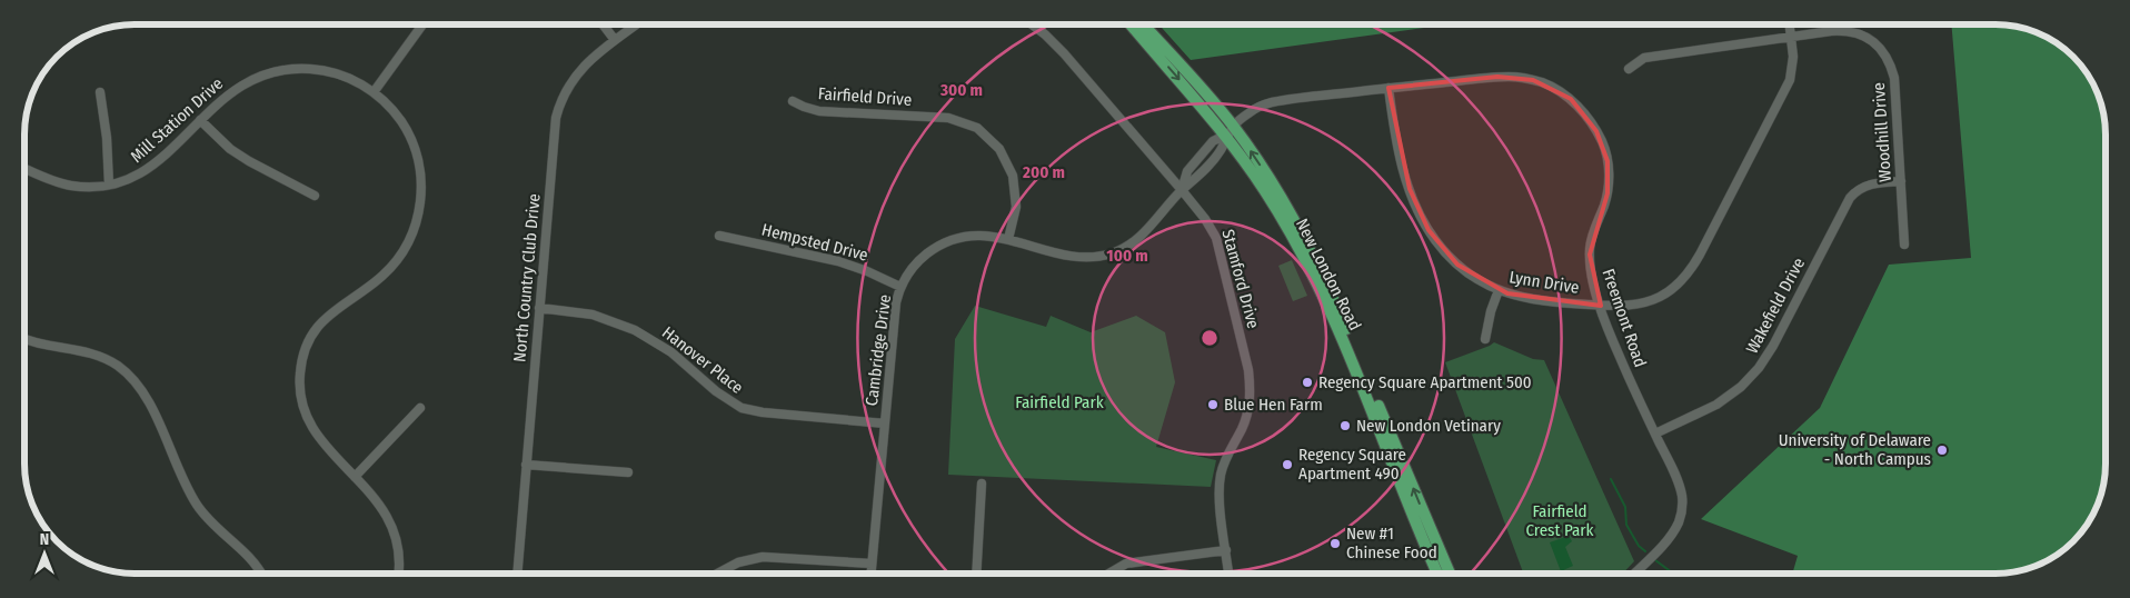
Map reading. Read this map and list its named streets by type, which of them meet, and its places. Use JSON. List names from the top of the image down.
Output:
{
  "streets": {
    "main road": ["New London Road"],
    "street": [
      "Fairfield Drive",
      "Mill Station Drive",
      "Woodhill Drive",
      "Hempsted Drive",
      "North Country Club Drive",
      "Stamford Drive",
      "Lynn Drive",
      "Wakefield Drive",
      "Freemont Road",
      "Cambridge Drive",
      "Hanover Place"
    ]
  },
  "crossings": [
    ["Fairfield Drive", "Cambridge Drive"],
    ["Woodhill Drive", "Lynn Drive"],
    ["Woodhill Drive", "Wakefield Drive"],
    ["Hempsted Drive", "Cambridge Drive"],
    ["New London Road", "Freemont Road"],
    ["New London Road", "Cambridge Drive"],
    ["North Country Club Drive", "Hanover Place"],
    ["Stamford Drive", "Cambridge Drive"],
    ["Lynn Drive", "Freemont Road"],
    ["Wakefield Drive", "Freemont Road"],
    ["Freemont Road", "Cambridge Drive"],
    ["Cambridge Drive", "Hanover Place"]
  ],
  "parks": ["Fairfield Park", "Fairfield Crest Park"],
  "places": [
    "Regency Square Apartment 500",
    "Blue Hen Farm",
    "New London Vetinary",
    "University of Delaware - North Campus",
    "Regency Square Apartment 490",
    "New #1 Chinese Food"
  ],
  "north": "top",
  "rings": ["300 m", "200 m", "100 m"]
}
